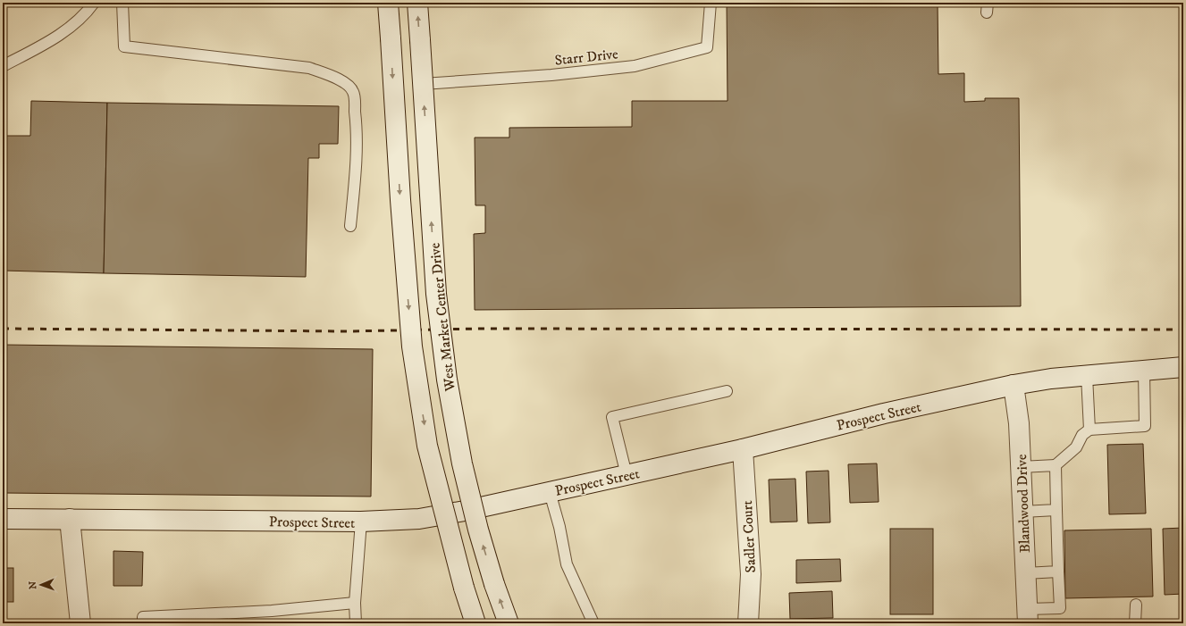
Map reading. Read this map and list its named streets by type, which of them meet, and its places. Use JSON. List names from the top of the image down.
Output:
{
  "streets": {
    "street": [
      "West Market Center Drive",
      "Prospect Street",
      "Blandwood Drive",
      "Sadler Court"
    ],
    "lane": ["Starr Drive"]
  },
  "crossings": [
    ["Starr Drive", "West Market Center Drive"],
    ["Prospect Street", "Blandwood Drive"],
    ["Prospect Street", "Sadler Court"]
  ],
  "north": "left"
}
